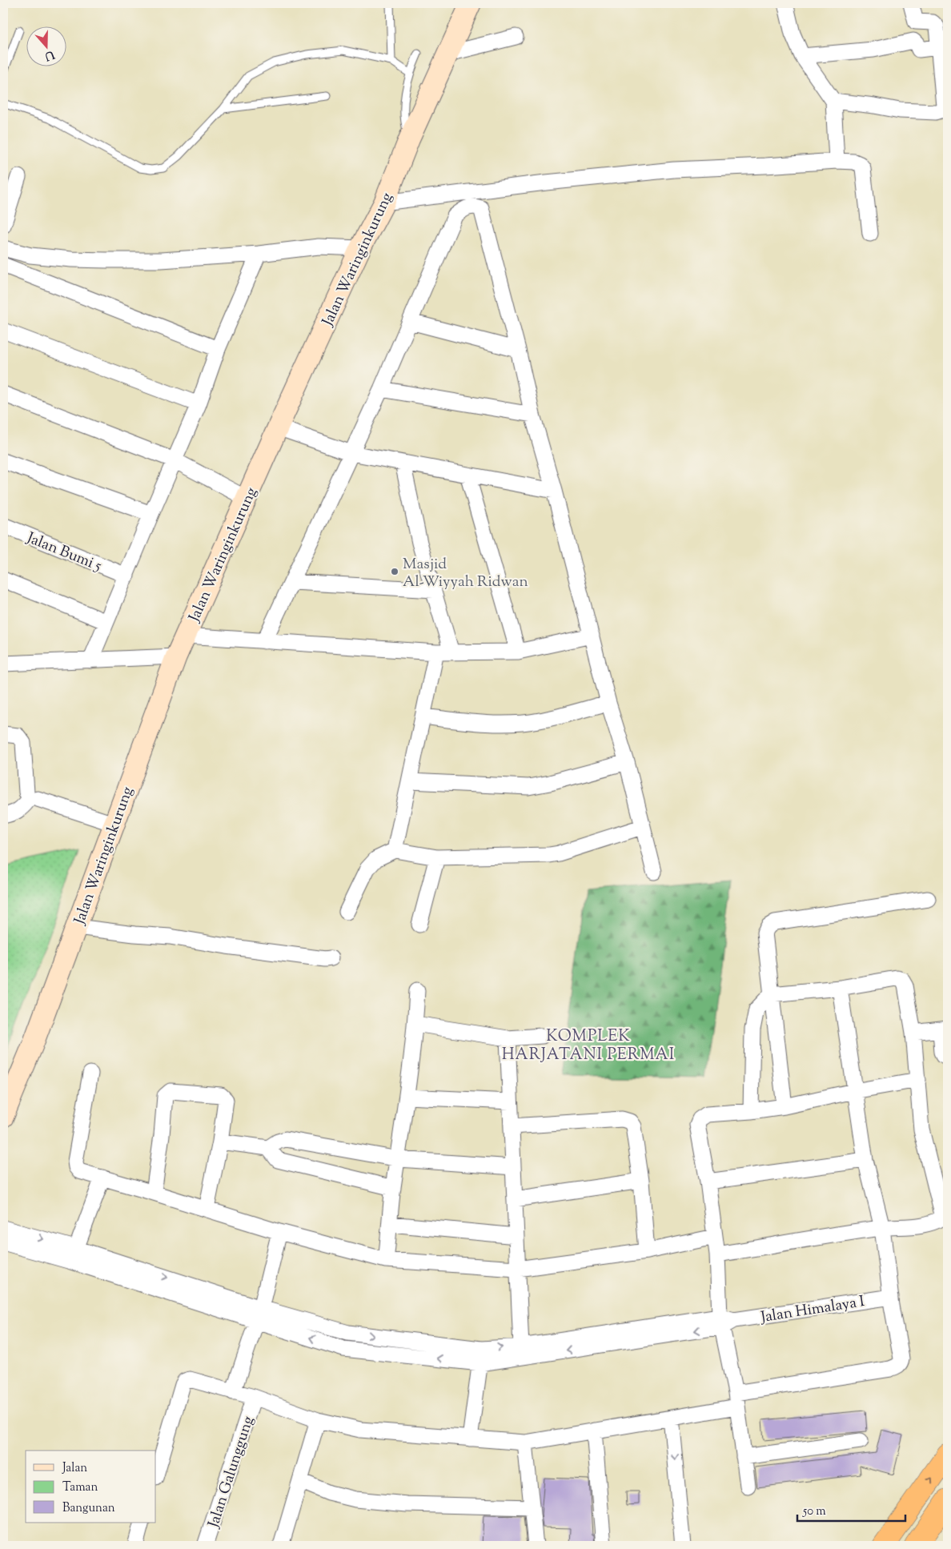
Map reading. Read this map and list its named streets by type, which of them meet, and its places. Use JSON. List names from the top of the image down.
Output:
{
  "streets": {
    "street": [
      "Jalan Waringinkurung",
      "Jalan Bumi 5",
      "Jalan Himalaya I",
      "Jalan Galunggung"
    ]
  },
  "districts": ["KOMPLEK HARJATANI PERMAI"],
  "places": ["Masjid Al-Wiyyah Ridwan"],
  "legend": ["Jalan", "Taman", "Bangunan"],
  "scale_bar": "50 m",
  "north": "bottom"
}
